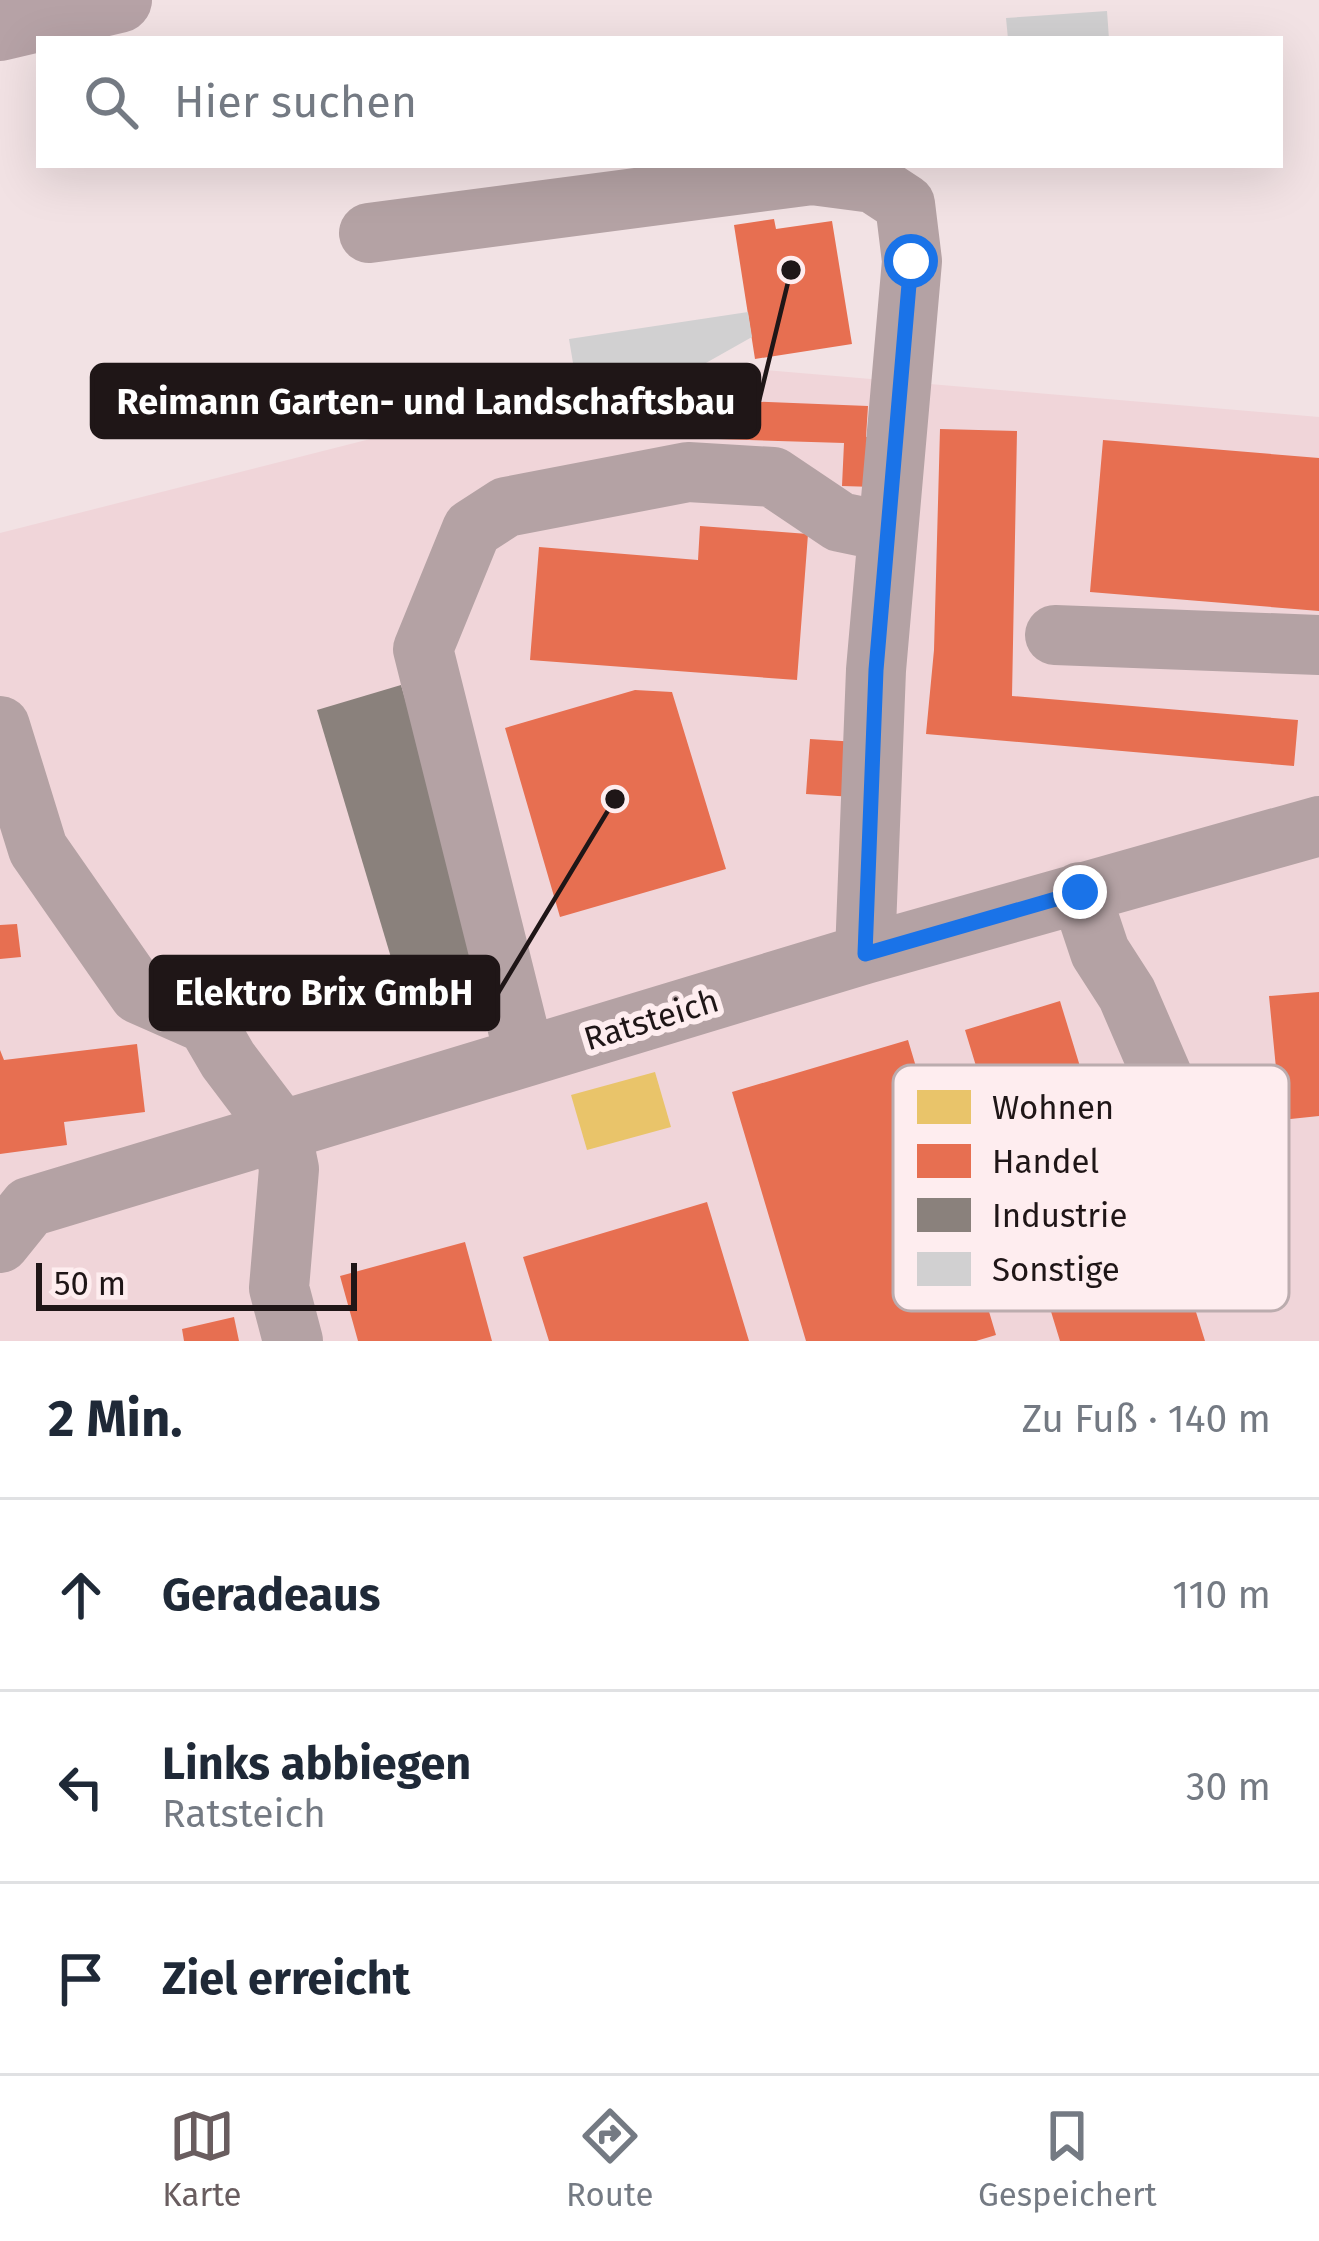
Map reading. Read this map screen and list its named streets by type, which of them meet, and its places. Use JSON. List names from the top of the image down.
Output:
{
  "streets": {
    "street": ["Ratsteich"]
  },
  "places": ["Reimann Garten- und Landschaftsbau", "Elektro Brix GmbH"],
  "legend": [
    "Wohnen",
    "Handel",
    "Industrie",
    "Sonstige"
  ],
  "scale_bar": "50 m",
  "page": {
    "search": "Hier suchen",
    "scale": "50 m",
    "heading": ["2 Min.", "Zu Fuß · 140 m"],
    "list": [
      ["Geradeaus", "110 m"],
      ["Links abbiegen", "Ratsteich", "30 m"],
      "Ziel erreicht"
    ],
    "nav": ["Karte", "Route", "Gespeichert"]
  }
}
